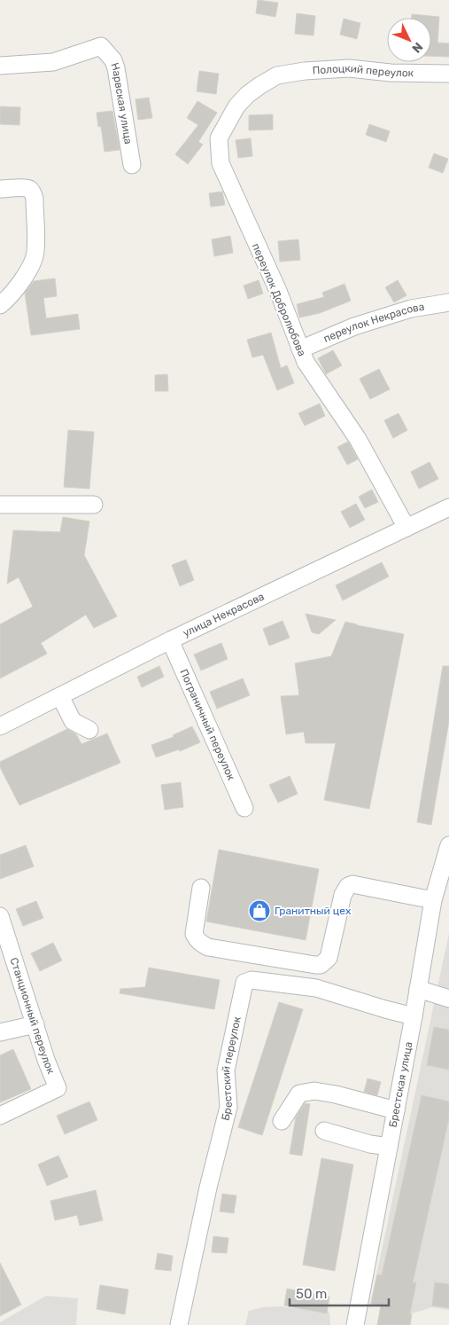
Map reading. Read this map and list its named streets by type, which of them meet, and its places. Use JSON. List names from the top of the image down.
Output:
{
  "streets": {
    "street": [
      "Полоцкий переулок",
      "Нарвская улица",
      "переулок Добролюбова",
      "переулок Некрасова",
      "улица Некрасова",
      "Пограничный переулок",
      "Станционный переулок",
      "Брестский переулок",
      "Брестская улица"
    ]
  },
  "crossings": [
    ["Полоцкий переулок", "переулок Добролюбова"],
    ["переулок Добролюбова", "переулок Некрасова"],
    ["переулок Добролюбова", "улица Некрасова"],
    ["улица Некрасова", "Пограничный переулок"],
    ["Брестский переулок", "Брестская улица"]
  ],
  "places": {
    "shop": ["Гранитный цех"]
  },
  "scale_bar": "50 m",
  "north": "bottom right"
}
